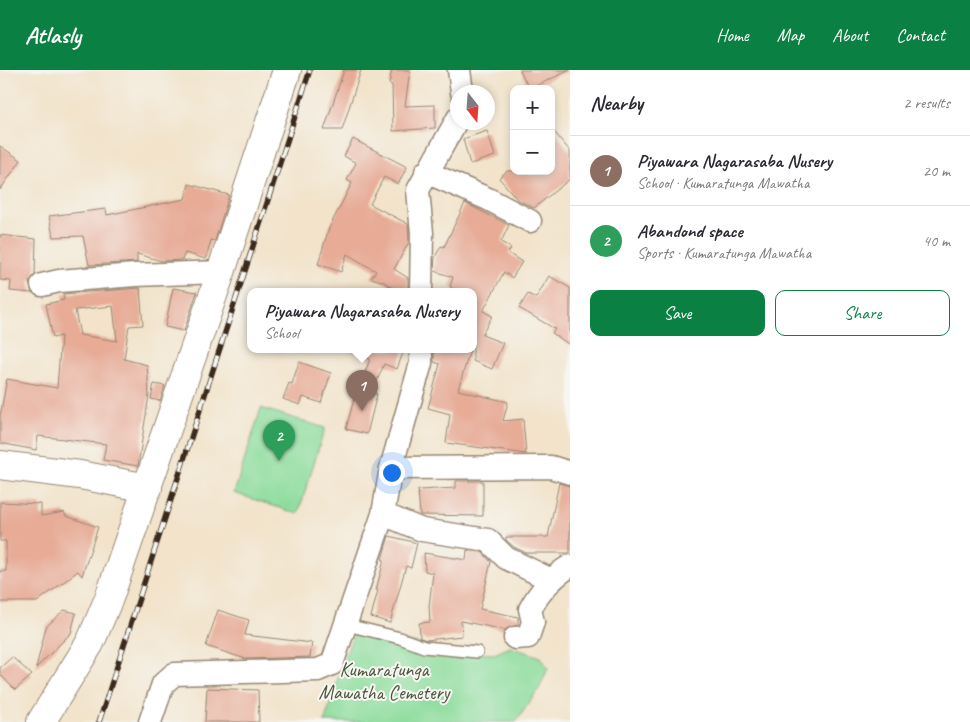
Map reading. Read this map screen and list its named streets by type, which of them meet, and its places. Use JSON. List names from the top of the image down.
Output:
{
  "parks": ["Kumaratunga Mawatha Cemetery"],
  "north": "bottom",
  "page": {
    "header": "Atlasly",
    "nav": [
      "Home",
      "Map",
      "About",
      "Contact"
    ],
    "heading": ["Nearby", "2 results"],
    "map_buttons": ["+", "−"],
    "list": [
      {
        "mark": "1",
        "name": "Piyawara Nagarasaba Nusery",
        "note": "School · Kumaratunga Mawatha",
        "value": "20 m"
      },
      {
        "mark": "2",
        "name": "Abandond space",
        "note": "Sports · Kumaratunga Mawatha",
        "value": "40 m"
      }
    ],
    "buttons": ["Save", "Share"],
    "popup": ["Piyawara Nagarasaba Nusery", "School"],
    "pins": ["1", "2"]
  }
}
